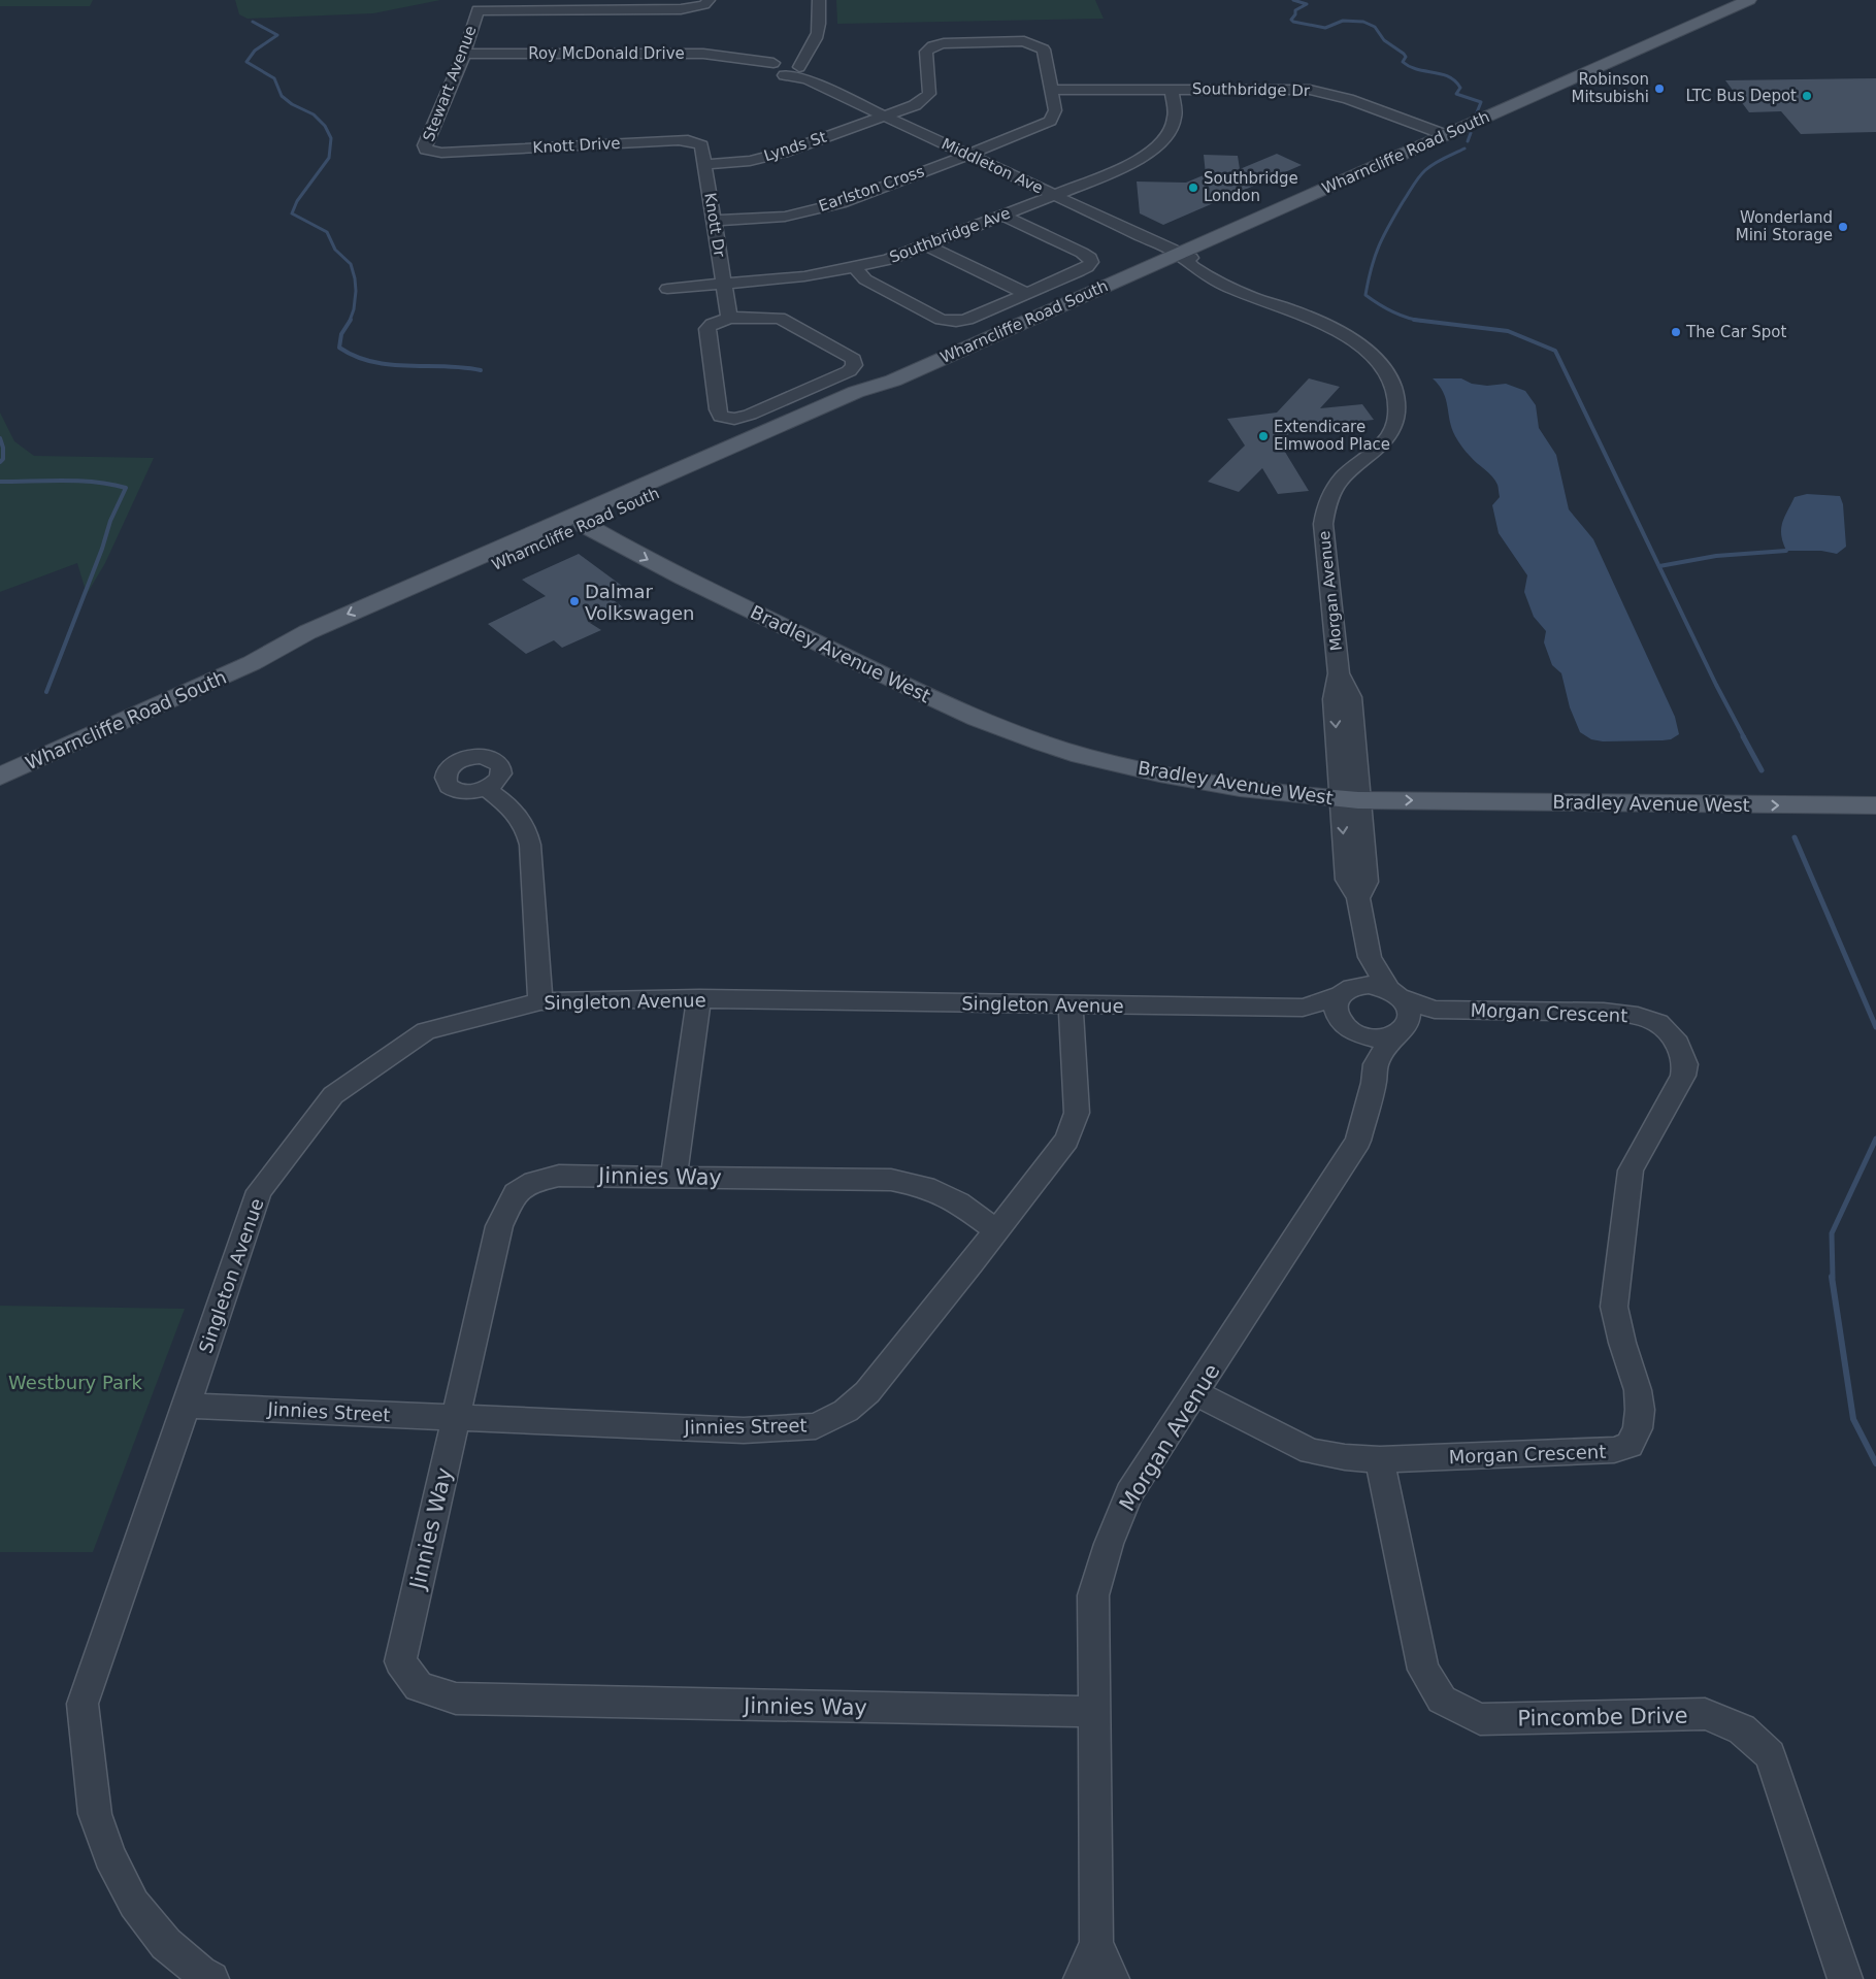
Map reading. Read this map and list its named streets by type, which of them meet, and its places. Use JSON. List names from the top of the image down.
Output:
{
  "streets": {
    "main road": ["Wharncliffe Road South", "Bradley Avenue West"],
    "street": [
      "Roy McDonald Drive",
      "Stewart Avenue",
      "Southbridge Dr",
      "Knott Drive",
      "Lynds St",
      "Middleton Ave",
      "Earlston Cross",
      "Knott Dr",
      "Southbridge Ave",
      "Morgan Avenue",
      "Singleton Avenue",
      "Morgan Crescent",
      "Jinnies Way",
      "Jinnies Street",
      "Pincombe Drive"
    ]
  },
  "crossings": [
    ["Roy McDonald Drive", "Stewart Avenue"],
    ["Roy McDonald Drive", "Middleton Ave"],
    ["Stewart Avenue", "Knott Drive"],
    ["Southbridge Dr", "Lynds St"],
    ["Southbridge Dr", "Wharncliffe Road South"],
    ["Southbridge Dr", "Earlston Cross"],
    ["Southbridge Dr", "Southbridge Ave"],
    ["Knott Drive", "Lynds St"],
    ["Knott Drive", "Knott Dr"],
    ["Lynds St", "Middleton Ave"],
    ["Lynds St", "Earlston Cross"],
    ["Lynds St", "Knott Dr"],
    ["Wharncliffe Road South", "Middleton Ave"],
    ["Wharncliffe Road South", "Morgan Avenue"],
    ["Wharncliffe Road South", "Bradley Avenue West"],
    ["Middleton Ave", "Earlston Cross"],
    ["Middleton Ave", "Southbridge Ave"],
    ["Middleton Ave", "Morgan Avenue"],
    ["Earlston Cross", "Knott Dr"],
    ["Knott Dr", "Southbridge Ave"],
    ["Morgan Avenue", "Bradley Avenue West"],
    ["Morgan Avenue", "Singleton Avenue"],
    ["Morgan Avenue", "Morgan Crescent"],
    ["Morgan Avenue", "Jinnies Way"],
    ["Singleton Avenue", "Morgan Crescent"],
    ["Singleton Avenue", "Jinnies Street"],
    ["Morgan Crescent", "Pincombe Drive"],
    ["Jinnies Way", "Jinnies Street"]
  ],
  "parks": ["Westbury Park"],
  "places": [
    "Robinson Mitsubishi",
    "LTC Bus Depot",
    "Southbridge London",
    "Wonderland Mini Storage",
    "The Car Spot",
    "Extendicare Elmwood Place",
    "Dalmar Volkswagen"
  ]
}
